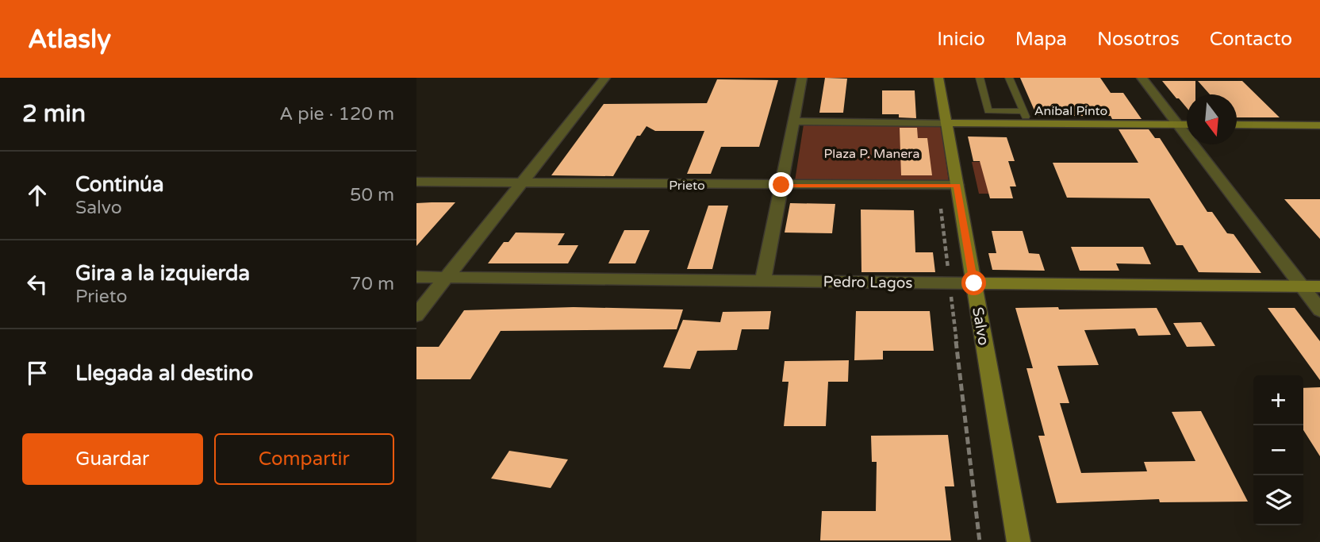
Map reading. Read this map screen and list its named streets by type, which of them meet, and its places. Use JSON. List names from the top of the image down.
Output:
{
  "streets": {
    "main road": ["Aníbal Pinto", "Pedro Lagos", "Salvo"],
    "street": ["Prieto"]
  },
  "crossings": [
    ["Aníbal Pinto", "Salvo"],
    ["Prieto", "Salvo"],
    ["Pedro Lagos", "Salvo"]
  ],
  "parks": ["Plaza P. Manera"],
  "north": "bottom",
  "page": {
    "header": "Atlasly",
    "nav": [
      "Inicio",
      "Mapa",
      "Nosotros",
      "Contacto"
    ],
    "heading": ["2 min", "A pie · 120 m"],
    "list": [
      ["Continúa", "Salvo", "50 m"],
      ["Gira a la izquierda", "Prieto", "70 m"],
      "Llegada al destino"
    ],
    "map_buttons": ["+", "−"],
    "buttons": ["Guardar", "Compartir"]
  }
}
